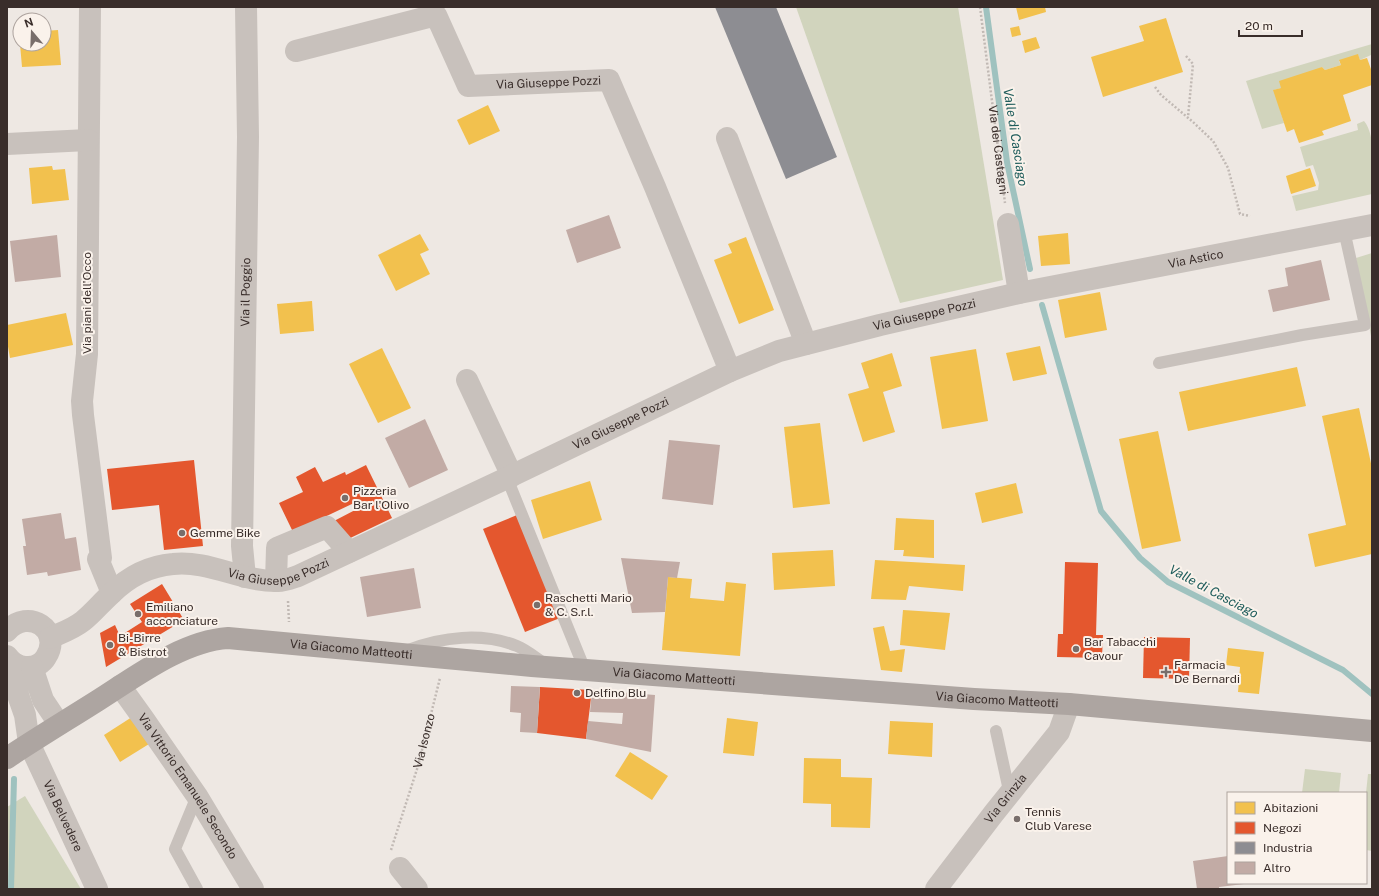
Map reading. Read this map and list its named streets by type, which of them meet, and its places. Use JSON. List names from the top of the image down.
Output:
{
  "streets": {
    "main road": ["Via Giacomo Matteotti"],
    "street": [
      "Via Giuseppe Pozzi",
      "Via Astico",
      "Via il Poggio",
      "Via piani dell'Occo",
      "Via Vittorio Emanuele Secondo",
      "Via Grinzia",
      "Via Belvedere"
    ],
    "path": ["Via dei Castagni", "Via Isonzo"]
  },
  "crossings": [
    ["Via Giuseppe Pozzi", "Via Astico"],
    ["Via Giuseppe Pozzi", "Via il Poggio"],
    ["Via Giuseppe Pozzi", "Via piani dell'Occo"],
    ["Via Giacomo Matteotti", "Via Vittorio Emanuele Secondo"],
    ["Via Giacomo Matteotti", "Via Grinzia"],
    ["Via Giacomo Matteotti", "Via Belvedere"]
  ],
  "water": ["Valle di Casciago"],
  "places": {
    "other": [
      "Pizzeria Bar l'Olivo",
      "Gemme Bike",
      "Raschetti Mario & C. S.r.l.",
      "Emiliano acconciature",
      "Bi-Birre & Bistrot",
      "Bar Tabacchi Cavour",
      "Delfino Blu",
      "Tennis Club Varese"
    ],
    "health": ["Farmacia De Bernardi"]
  },
  "legend": [
    "Abitazioni",
    "Negozi",
    "Industria",
    "Altro"
  ],
  "scale_bar": "20 m",
  "north": "top"
}
